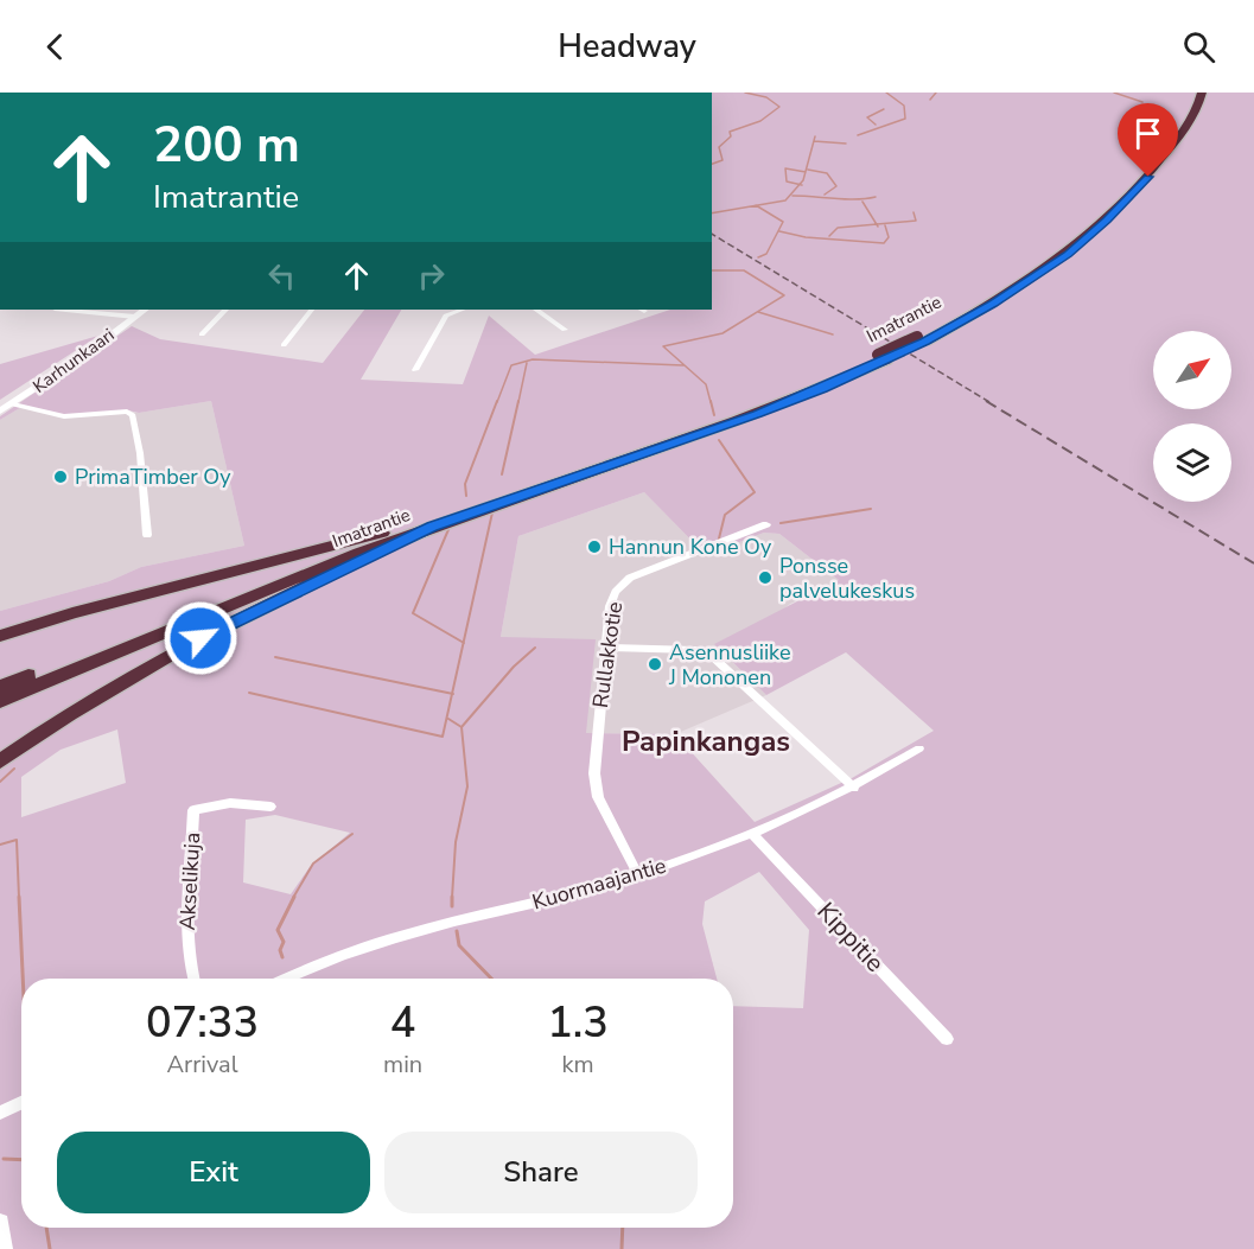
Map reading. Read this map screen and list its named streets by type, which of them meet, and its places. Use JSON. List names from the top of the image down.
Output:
{
  "streets": {
    "highway": ["Imatrantie"],
    "street": [
      "Karhunkaari",
      "Rullakkotie",
      "Akselikuja",
      "Kuormaajantie",
      "Kippitie"
    ]
  },
  "crossings": [
    ["Rullakkotie", "Kuormaajantie"],
    ["Kuormaajantie", "Kippitie"]
  ],
  "districts": ["Papinkangas"],
  "places": [
    "PrimaTimber Oy",
    "Hannun Kone Oy",
    "Ponsse palvelukeskus",
    "Asennusliike J Mononen"
  ],
  "north": "top right",
  "page": {
    "header": "Headway",
    "turn": ["200 m", "Imatrantie"],
    "eta": [
      "07:33",
      "Arrival",
      "4",
      "min",
      "1.3",
      "km"
    ],
    "buttons": ["Exit", "Share"]
  }
}
